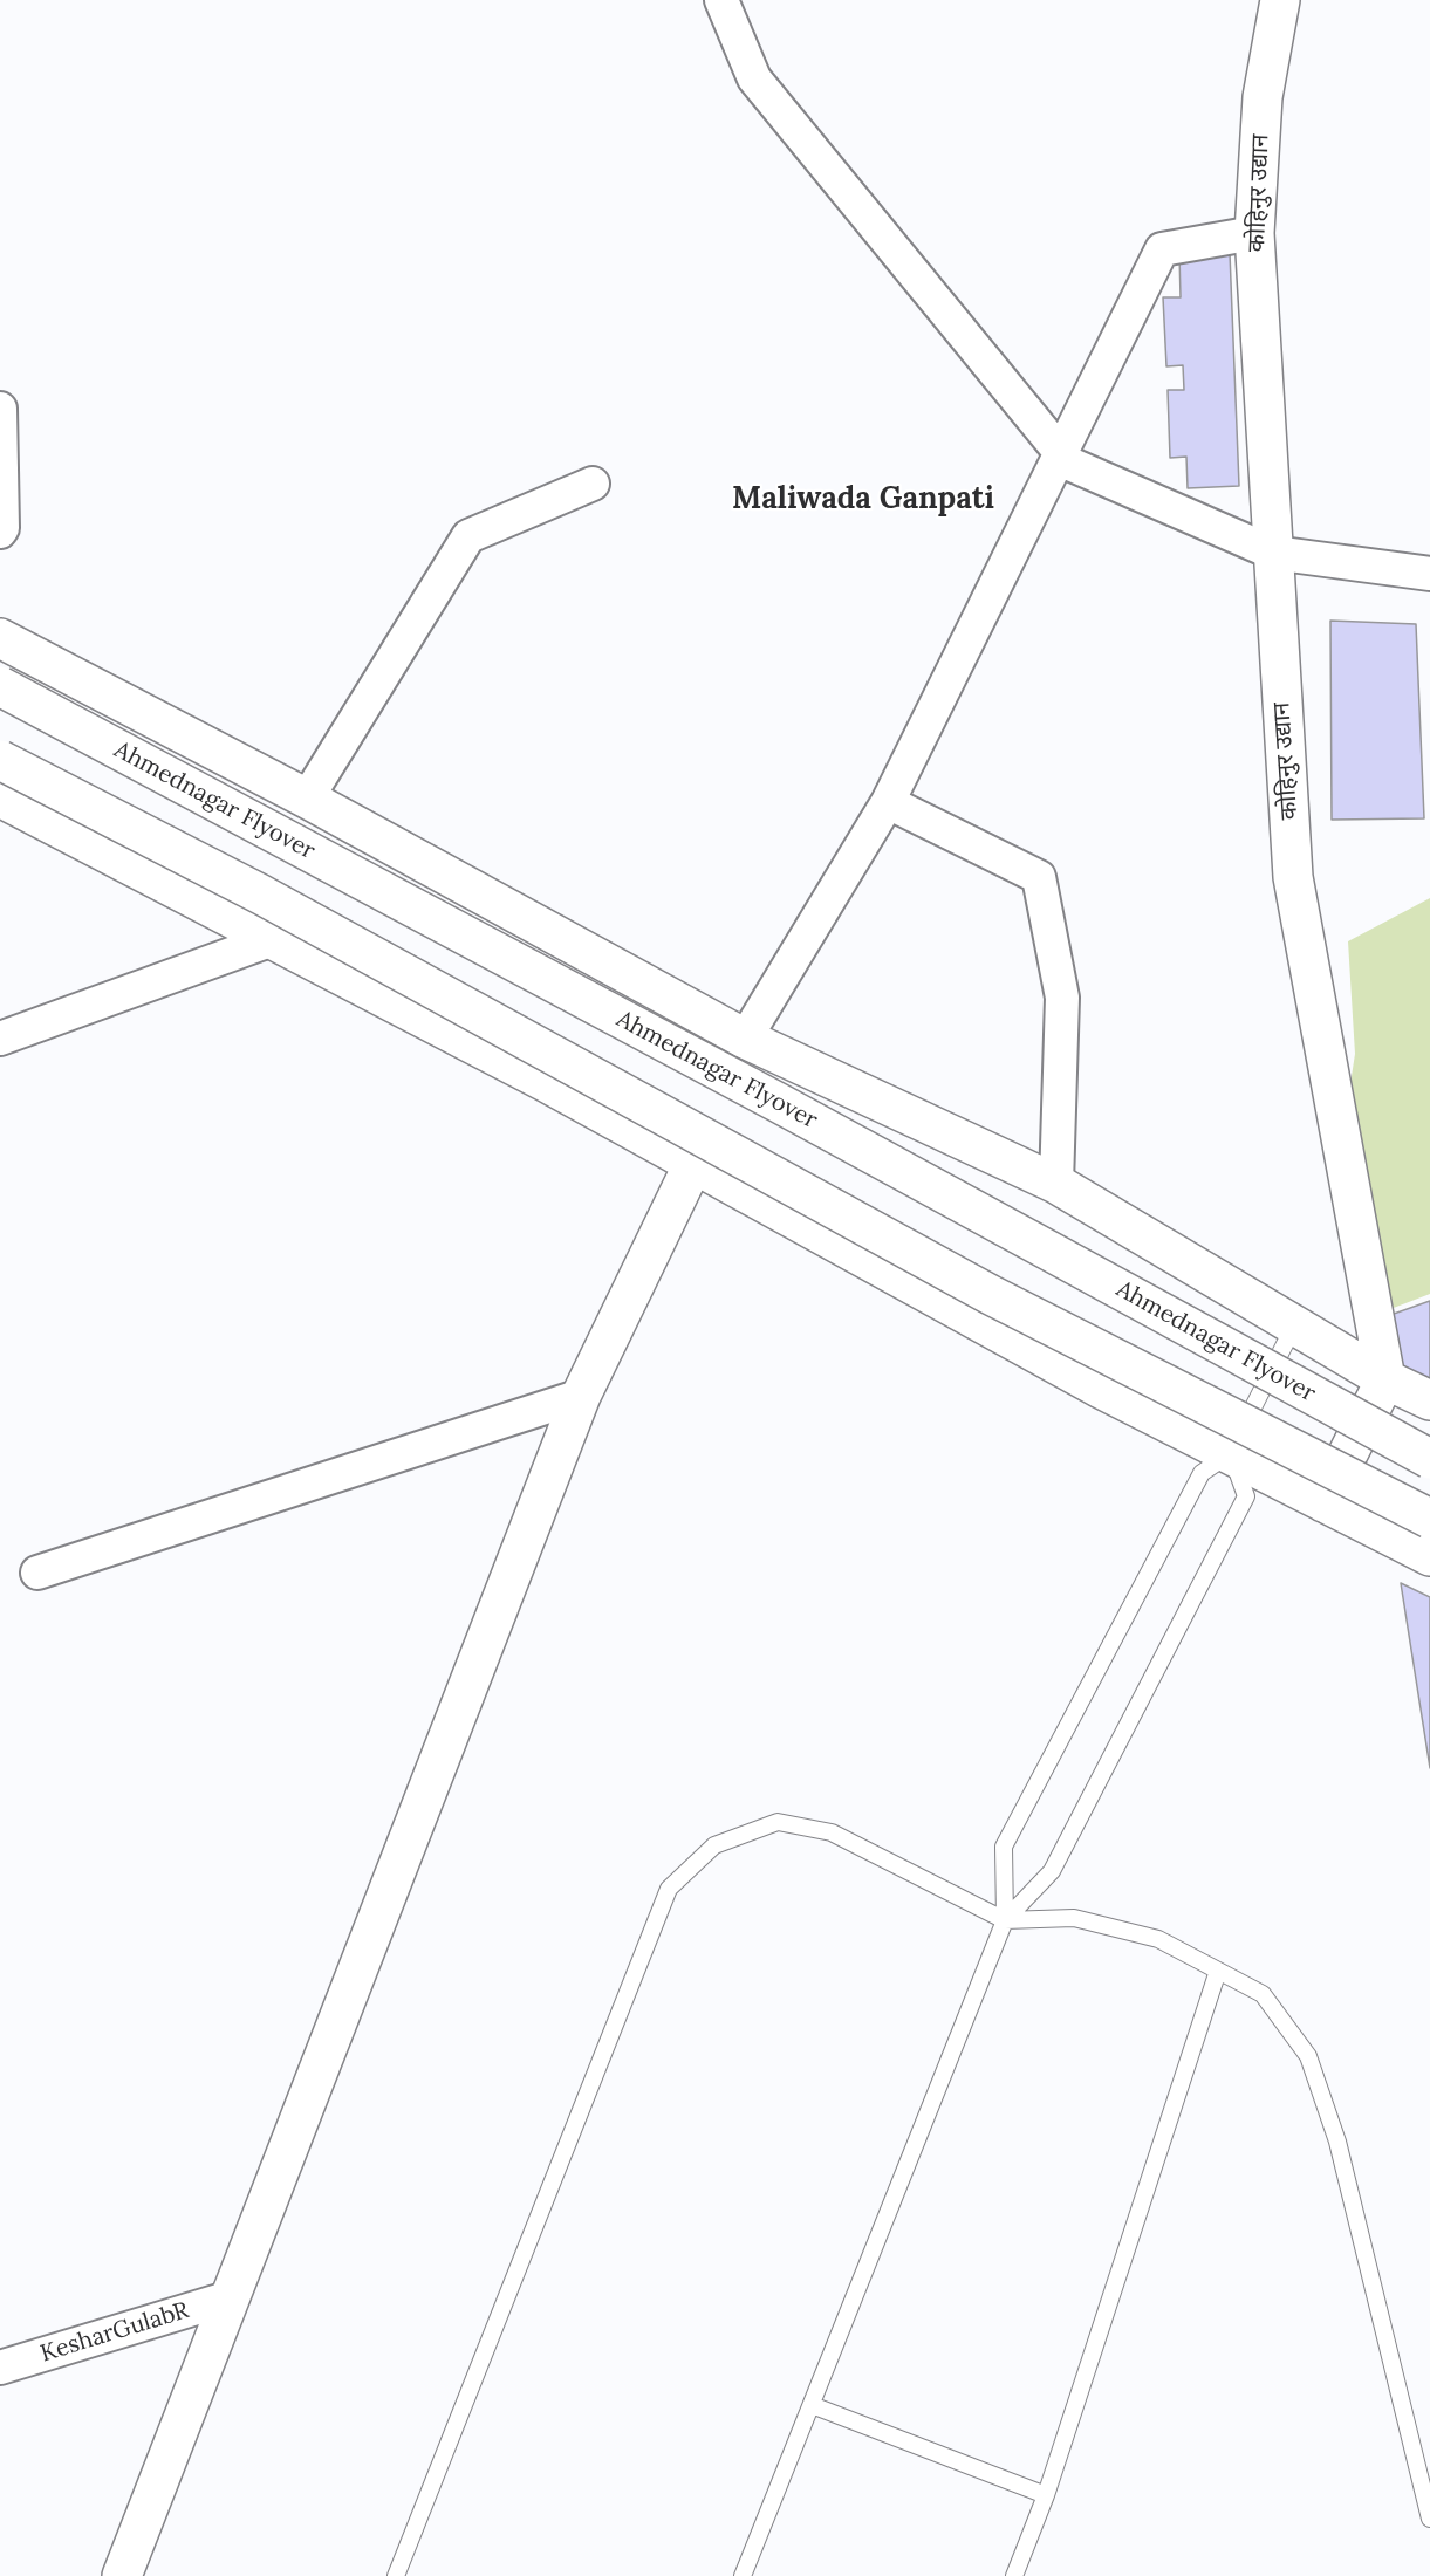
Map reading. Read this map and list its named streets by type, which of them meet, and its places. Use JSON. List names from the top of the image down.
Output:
{
  "streets": {
    "main road": ["कोहिनुर उद्यान", "Ahmednagar Flyover"],
    "street": ["KesharGulabR"]
  },
  "districts": ["Maliwada Ganpati"]
}
